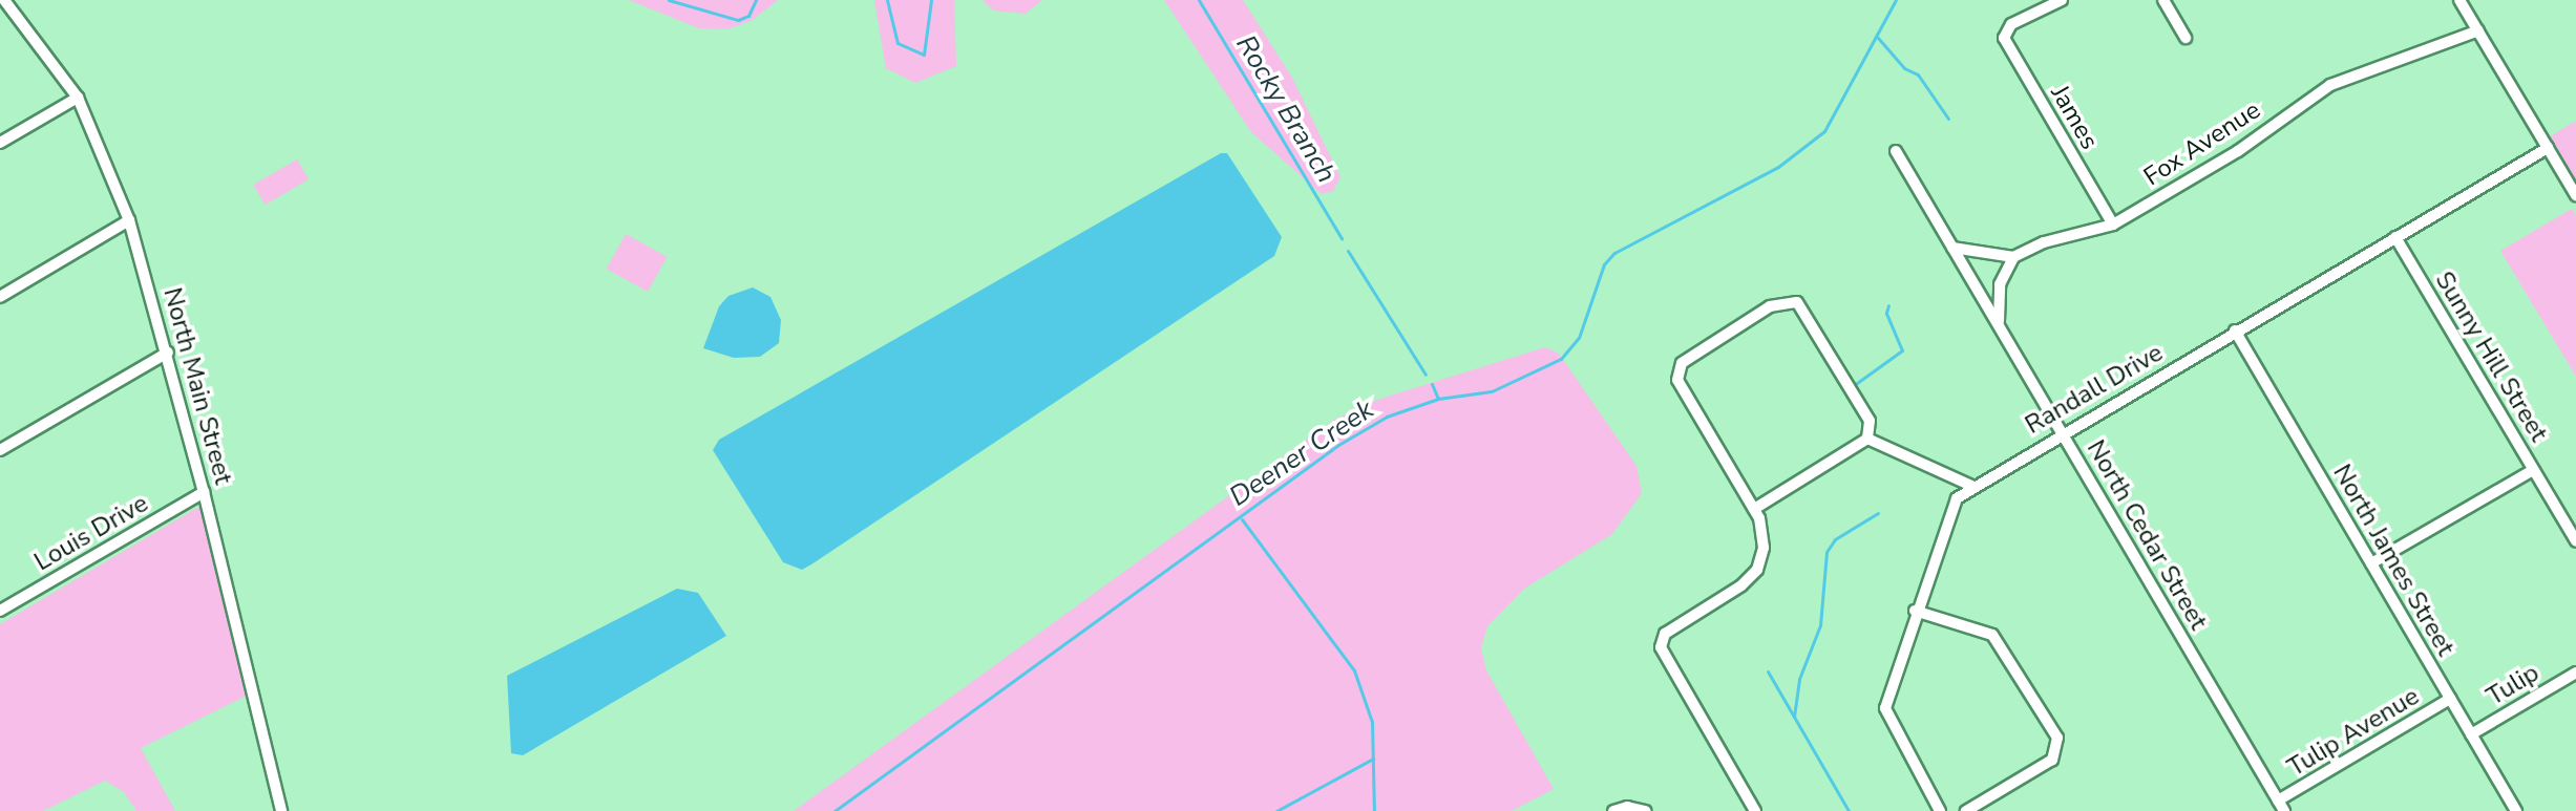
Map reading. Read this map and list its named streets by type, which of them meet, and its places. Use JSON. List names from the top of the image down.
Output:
{
  "streets": {
    "street": [
      "James",
      "Fox Avenue",
      "Sunny Hill Street",
      "North Main Street",
      "Randall Drive",
      "Louis Drive",
      "North Cedar Street",
      "North James Street",
      "Tulip",
      "Tulip Avenue"
    ]
  },
  "crossings": [
    ["James", "Fox Avenue"],
    ["Sunny Hill Street", "Randall Drive"],
    ["North Main Street", "Louis Drive"],
    ["Randall Drive", "North Cedar Street"],
    ["Randall Drive", "North James Street"],
    ["North Cedar Street", "Tulip Avenue"],
    ["North James Street", "Tulip"],
    ["North James Street", "Tulip Avenue"]
  ],
  "water": ["Rocky Branch", "Deener Creek"]
}
